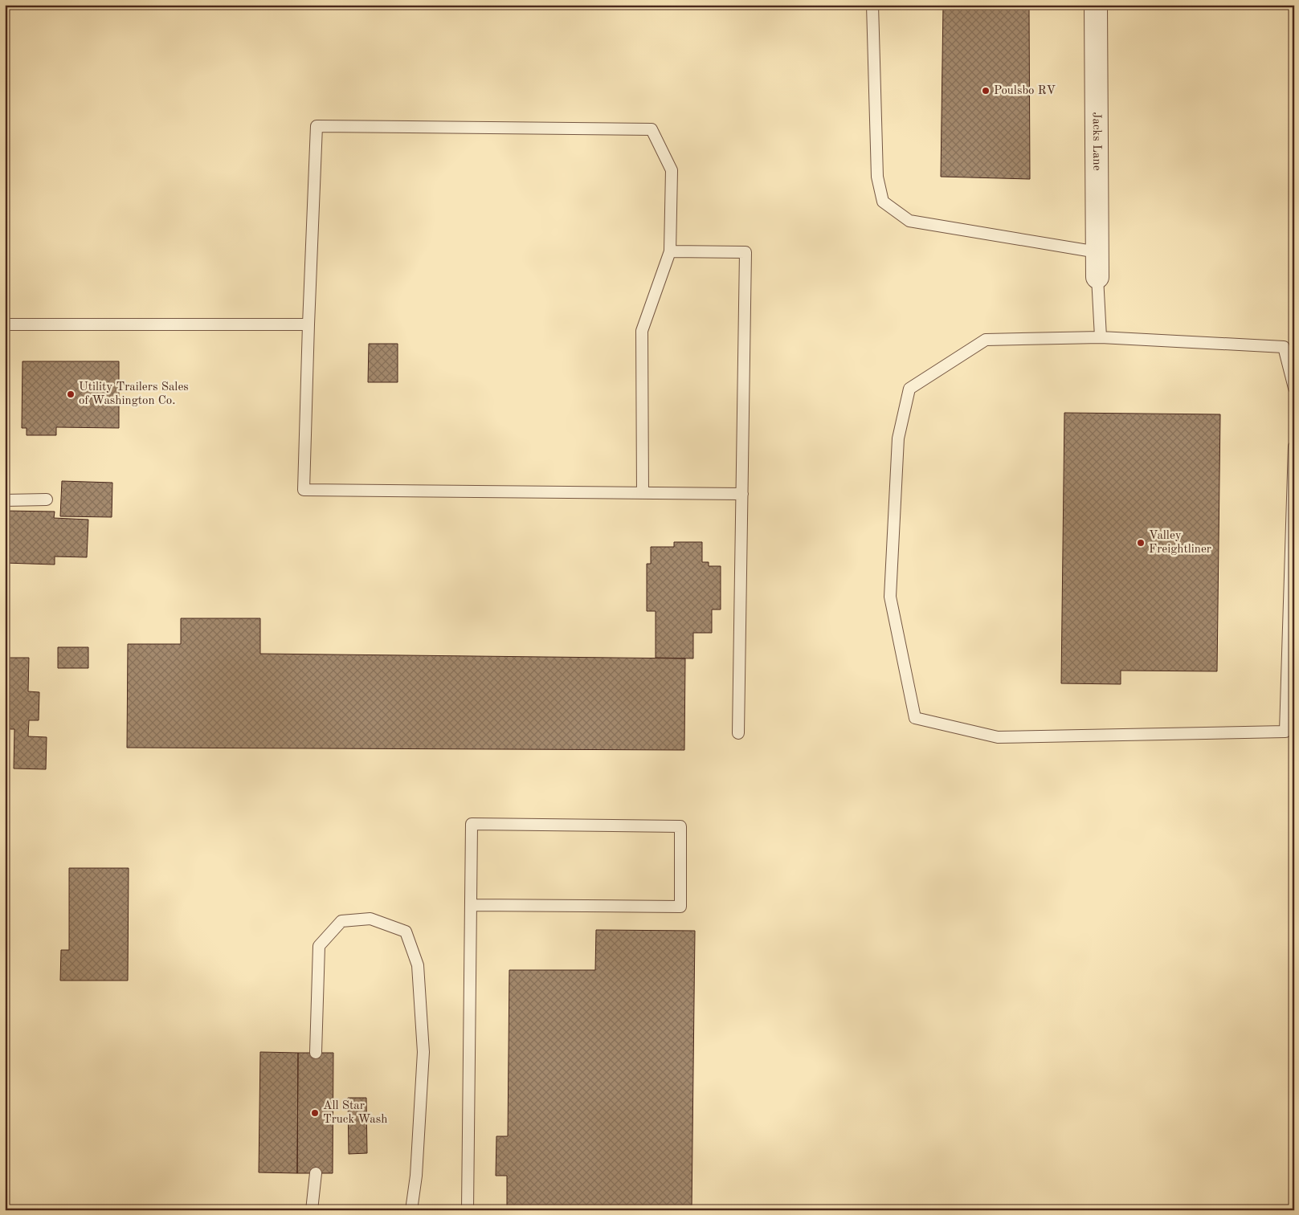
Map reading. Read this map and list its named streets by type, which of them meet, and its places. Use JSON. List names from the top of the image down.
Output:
{
  "streets": {
    "street": ["Jacks Lane"]
  },
  "places": [
    "Poulsbo RV",
    "Utility Trailers Sales of Washington Co.",
    "Valley Freightliner",
    "All Star Truck Wash"
  ]
}
